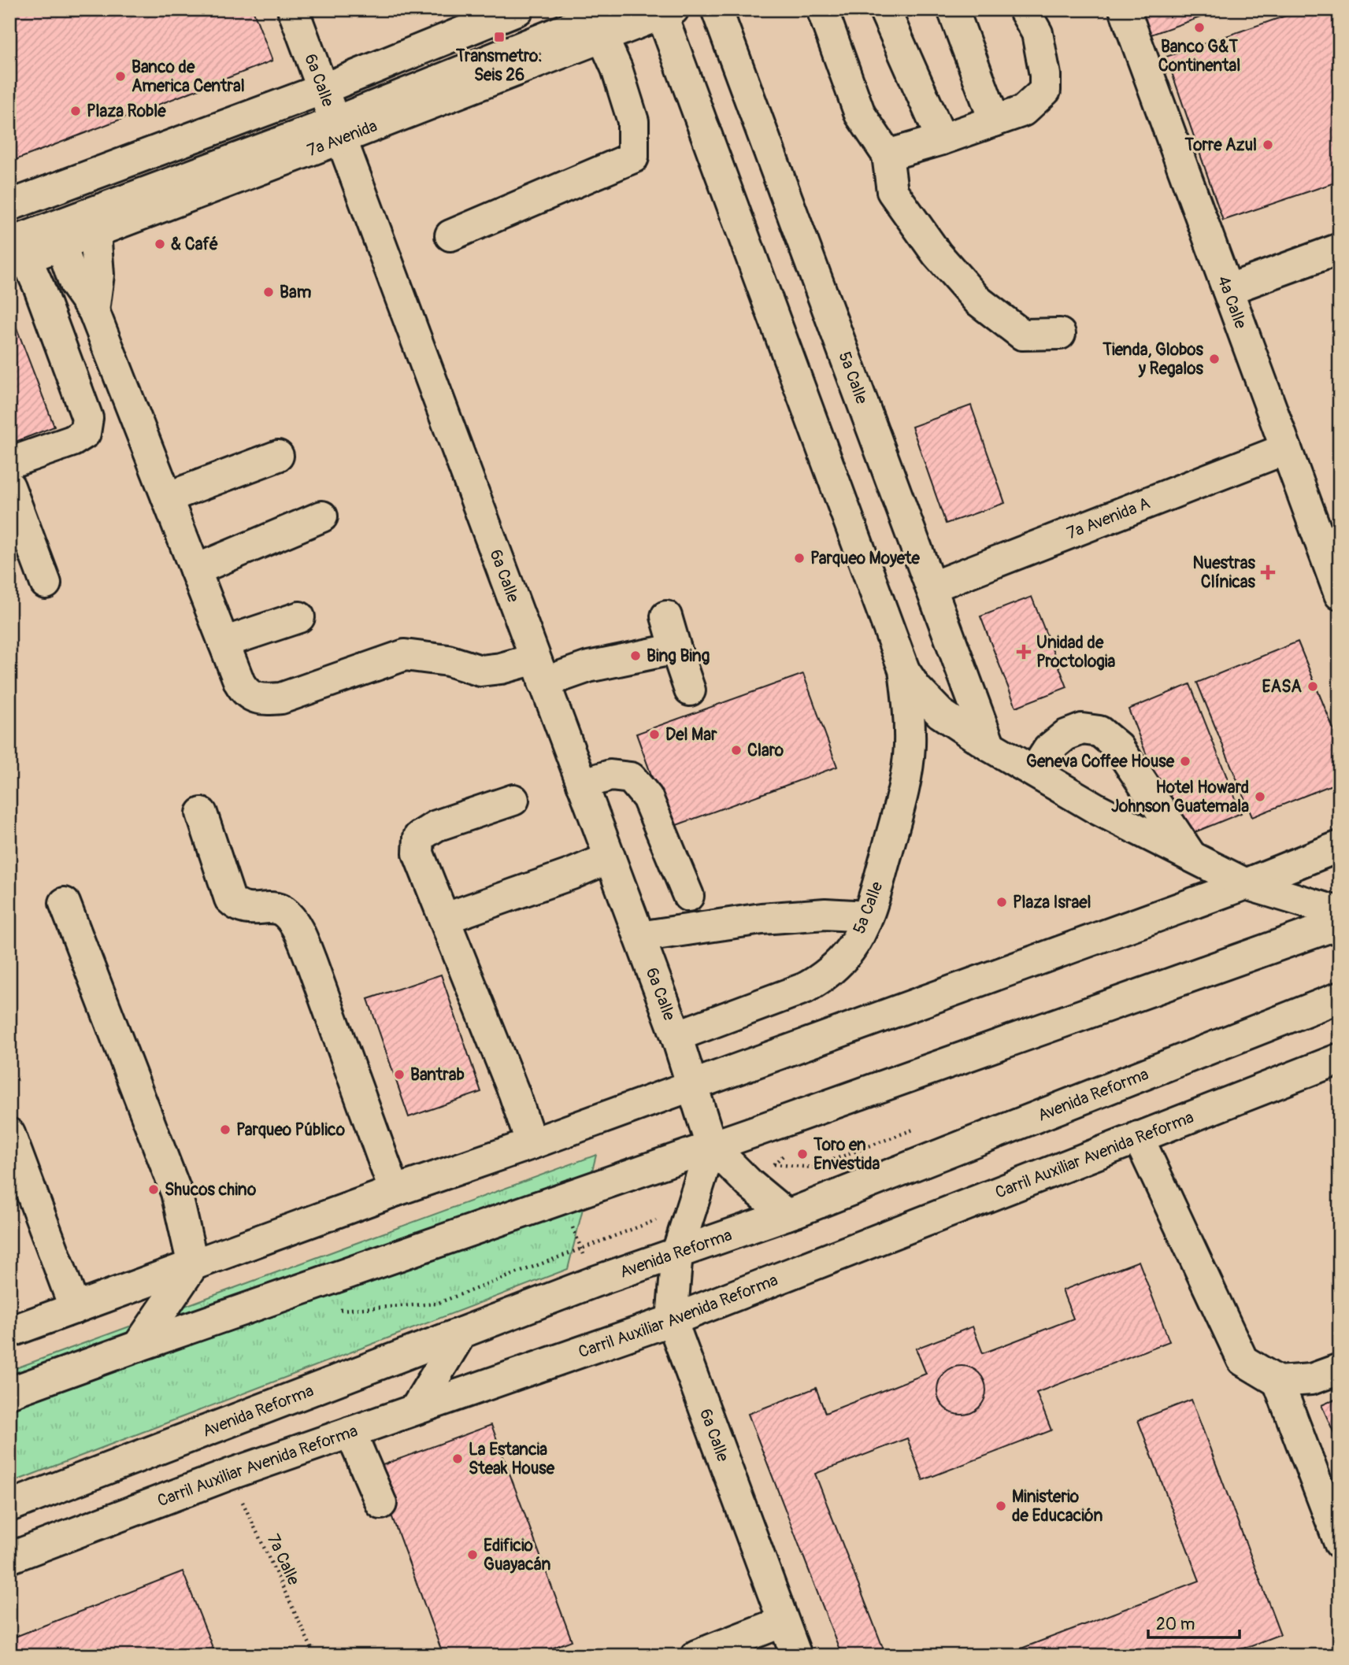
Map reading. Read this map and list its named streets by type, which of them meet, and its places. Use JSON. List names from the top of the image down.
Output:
{
  "streets": {
    "main road": [
      "6a Calle",
      "7a Avenida",
      "4a Calle",
      "5a Calle",
      "7a Avenida A",
      "Avenida Reforma",
      "Carril Auxiliar Avenida Reforma"
    ],
    "path": ["7a Calle"]
  },
  "crossings": [
    ["6a Calle", "7a Avenida"],
    ["6a Calle", "5a Calle"],
    ["6a Calle", "Avenida Reforma"],
    ["6a Calle", "Carril Auxiliar Avenida Reforma"],
    ["7a Avenida", "5a Calle"],
    ["4a Calle", "7a Avenida A"],
    ["5a Calle", "7a Avenida A"],
    ["Carril Auxiliar Avenida Reforma", "7a Calle"]
  ],
  "places": {
    "other": [
      "Banco G&T Continental",
      "Banco de America Central",
      "Plaza Roble",
      "Torre Azul",
      "& Café",
      "Bam",
      "Tienda, Globos y Regalos",
      "Parqueo Moyete",
      "Bing Bing",
      "EASA",
      "Del Mar",
      "Claro",
      "Geneva Coffee House",
      "Hotel Howard Johnson Guatemala",
      "Plaza Israel",
      "Bantrab",
      "Parqueo Público",
      "Toro en Envestida",
      "Shucos chino",
      "La Estancia Steak House",
      "Ministerio de Educación",
      "Edificio Guayacán"
    ],
    "transit": ["Transmetro: Seis 26"],
    "health": ["Nuestras Clínicas", "Unidad de Proctologia"]
  },
  "scale_bar": "20 m"
}
